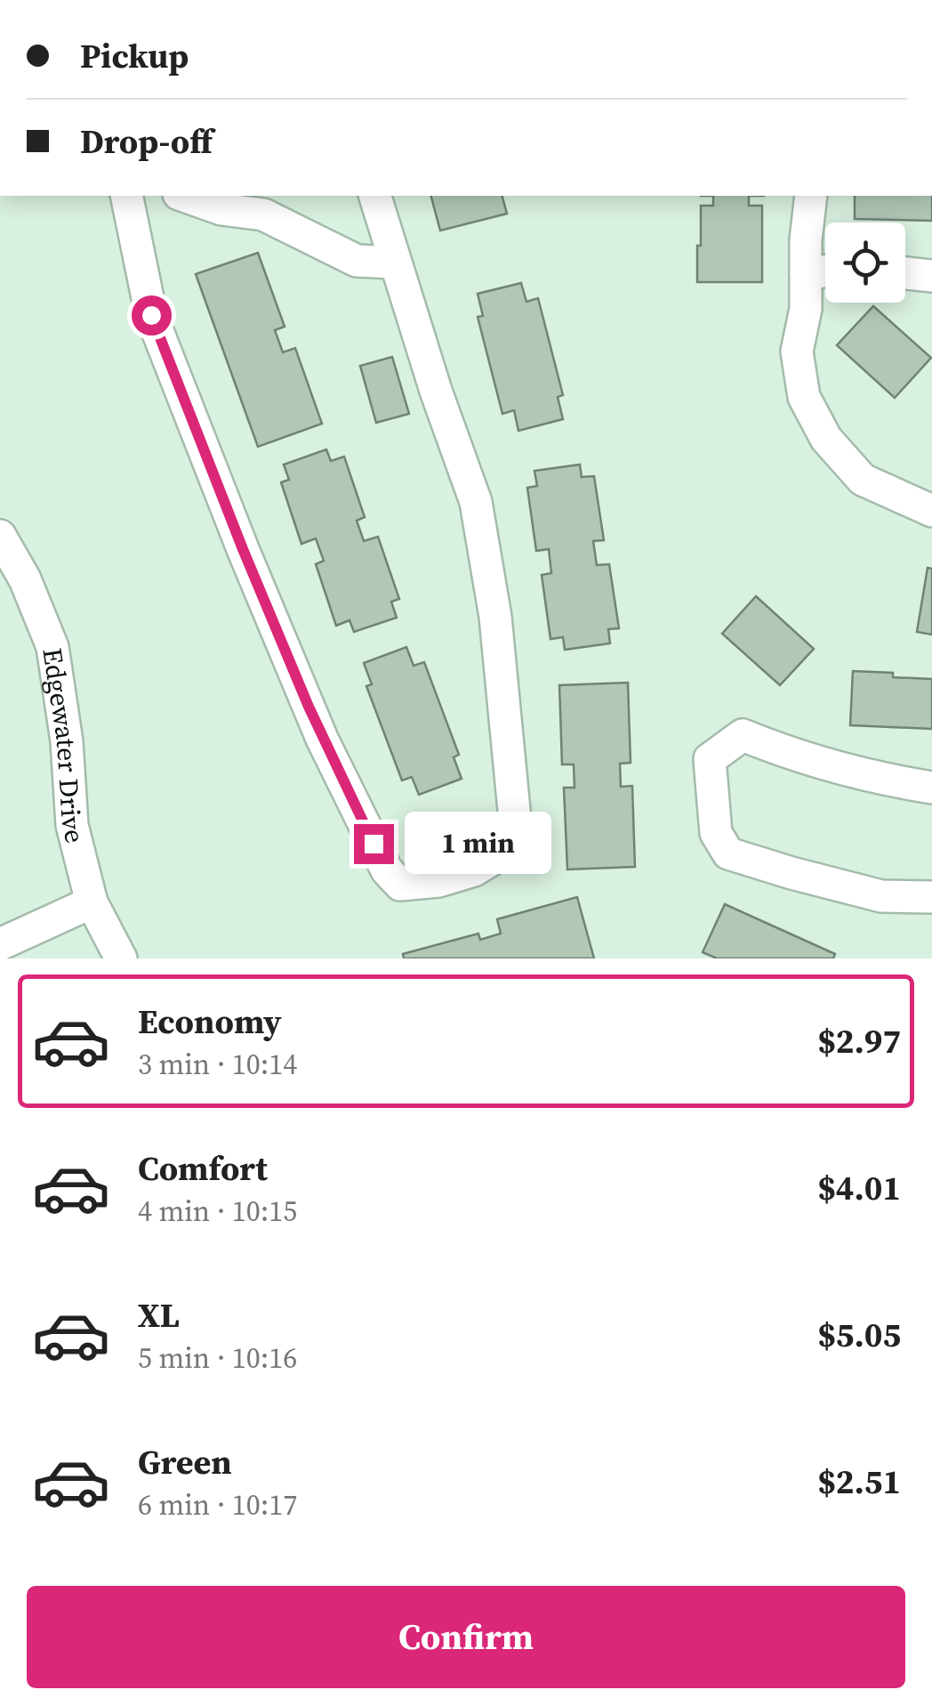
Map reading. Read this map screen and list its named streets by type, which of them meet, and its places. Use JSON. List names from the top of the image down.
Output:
{
  "streets": {
    "street": ["Edgewater Drive"]
  },
  "page": {
    "banner": ["Pickup", "Drop-off"],
    "bubble": "1 min",
    "list": [
      {
        "name": "Economy",
        "note": "3 min · 10:14",
        "value": "$2.97"
      },
      {
        "name": "Comfort",
        "note": "4 min · 10:15",
        "value": "$4.01"
      },
      {
        "name": "XL",
        "note": "5 min · 10:16",
        "value": "$5.05"
      },
      {
        "name": "Green",
        "note": "6 min · 10:17",
        "value": "$2.51"
      }
    ],
    "buttons": "Confirm"
  }
}
